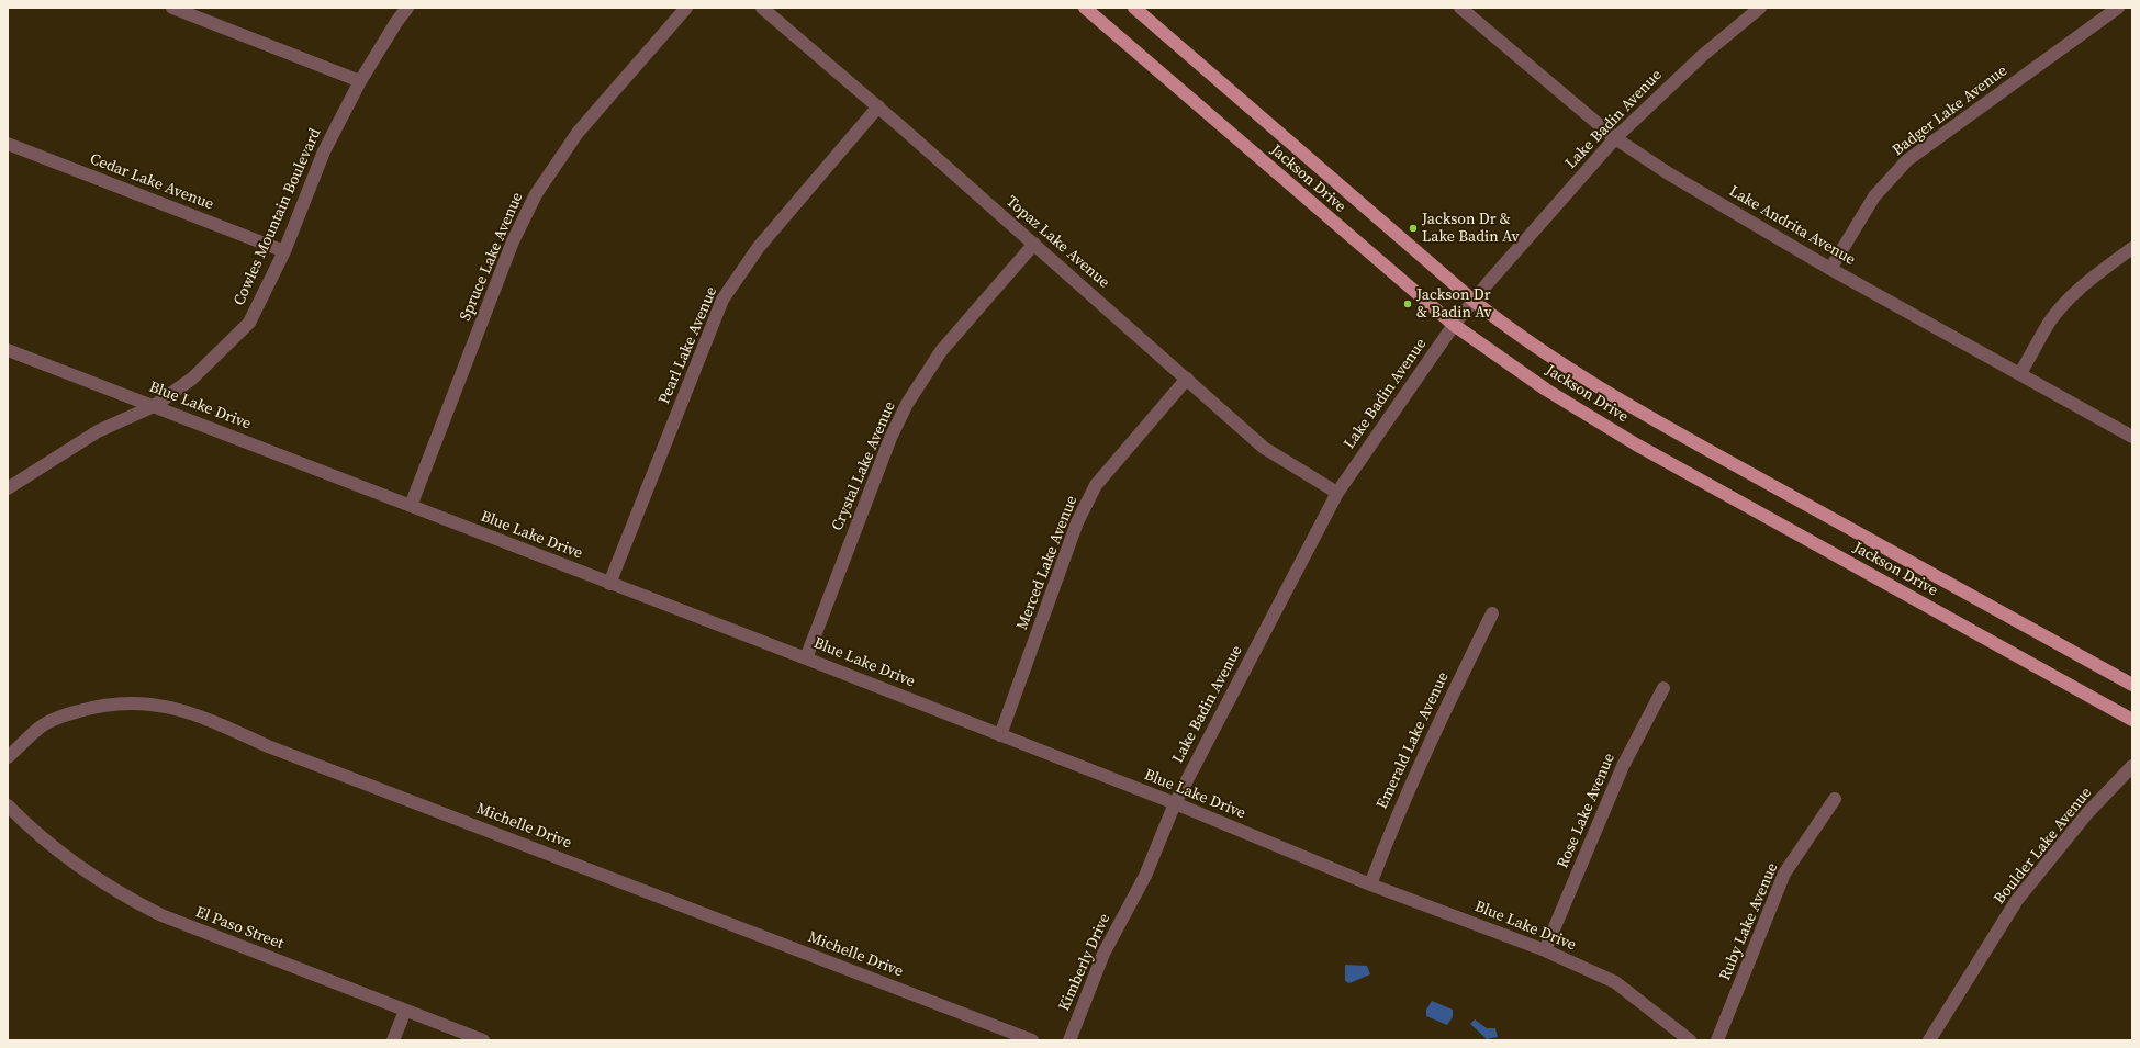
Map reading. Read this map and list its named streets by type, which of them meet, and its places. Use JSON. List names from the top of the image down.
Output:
{
  "streets": {
    "main road": ["Jackson Drive"],
    "street": [
      "Badger Lake Avenue",
      "Lake Badin Avenue",
      "Cedar Lake Avenue",
      "Cowles Mountain Boulevard",
      "Lake Andrita Avenue",
      "Topaz Lake Avenue",
      "Spruce Lake Avenue",
      "Pearl Lake Avenue",
      "Blue Lake Drive",
      "Crystal Lake Avenue",
      "Merced Lake Avenue",
      "Emerald Lake Avenue",
      "Rose Lake Avenue",
      "Michelle Drive",
      "Boulder Lake Avenue",
      "Ruby Lake Avenue",
      "El Paso Street",
      "Kimberly Drive"
    ]
  },
  "crossings": [
    ["Badger Lake Avenue", "Lake Andrita Avenue"],
    ["Lake Badin Avenue", "Jackson Drive"],
    ["Lake Badin Avenue", "Lake Andrita Avenue"],
    ["Lake Badin Avenue", "Topaz Lake Avenue"],
    ["Lake Badin Avenue", "Blue Lake Drive"],
    ["Lake Badin Avenue", "Kimberly Drive"],
    ["Cedar Lake Avenue", "Cowles Mountain Boulevard"],
    ["Cowles Mountain Boulevard", "Blue Lake Drive"],
    ["Topaz Lake Avenue", "Pearl Lake Avenue"],
    ["Topaz Lake Avenue", "Crystal Lake Avenue"],
    ["Topaz Lake Avenue", "Merced Lake Avenue"],
    ["Spruce Lake Avenue", "Blue Lake Drive"],
    ["Pearl Lake Avenue", "Blue Lake Drive"],
    ["Blue Lake Drive", "Crystal Lake Avenue"],
    ["Blue Lake Drive", "Merced Lake Avenue"],
    ["Blue Lake Drive", "Emerald Lake Avenue"],
    ["Blue Lake Drive", "Rose Lake Avenue"]
  ],
  "places": ["Jackson Dr & Lake Badin Av", "Jackson Dr & Badin Av"]
}
